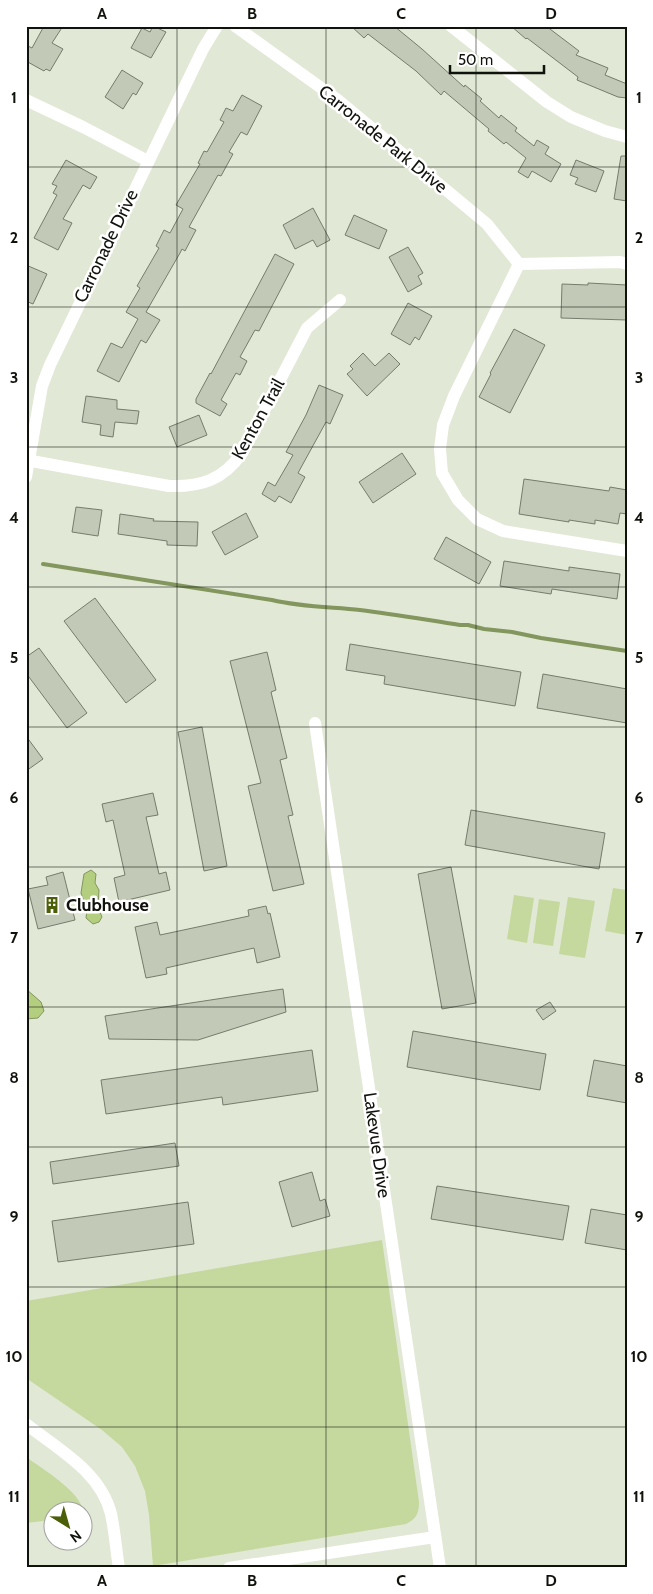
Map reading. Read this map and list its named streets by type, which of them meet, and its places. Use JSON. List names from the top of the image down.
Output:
{
  "streets": {
    "street": [
      "Carronade Park Drive",
      "Carronade Drive",
      "Kenton Trail",
      "Lakevue Drive"
    ]
  },
  "crossings": [
    ["Carronade Drive", "Kenton Trail"]
  ],
  "places": {
    "building": ["Clubhouse"]
  },
  "scale_bar": "50 m",
  "north": "bottom right",
  "grid": {
    "columns": [
      "A",
      "B",
      "C",
      "D"
    ],
    "rows": [
      "1",
      "2",
      "3",
      "4",
      "5",
      "6",
      "7",
      "8",
      "9",
      "10",
      "11"
    ]
  }
}
